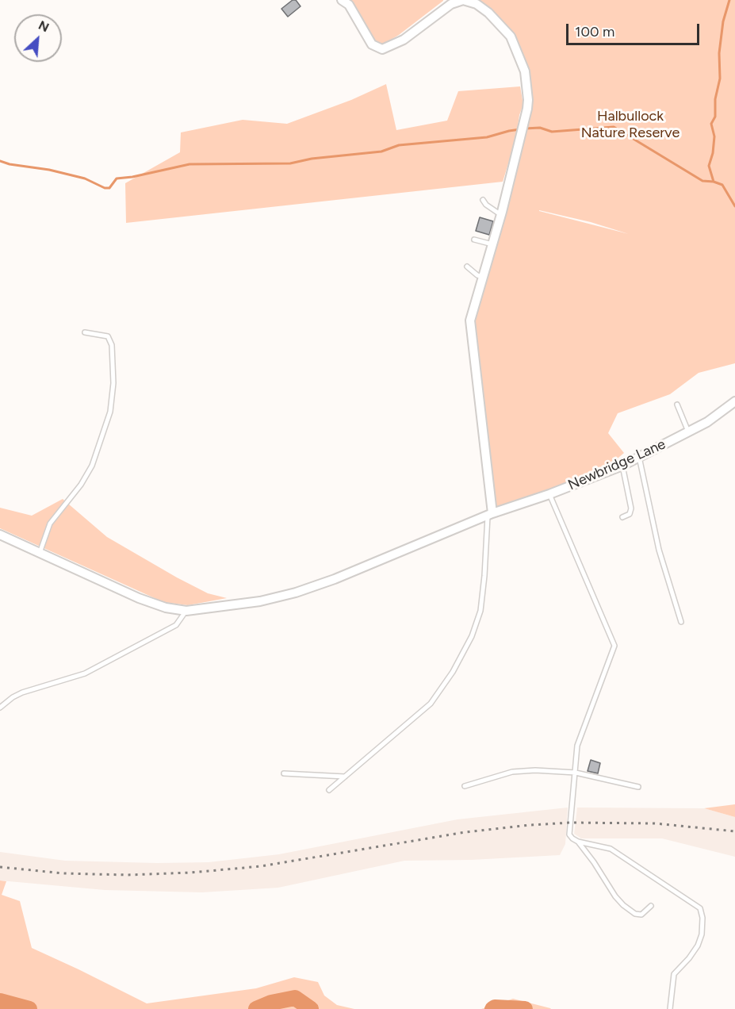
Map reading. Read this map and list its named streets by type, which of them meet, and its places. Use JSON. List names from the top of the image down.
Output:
{
  "streets": {
    "street": ["Newbridge Lane"]
  },
  "parks": ["Halbullock Nature Reserve"],
  "scale_bar": "100 m",
  "north": "top right"
}
